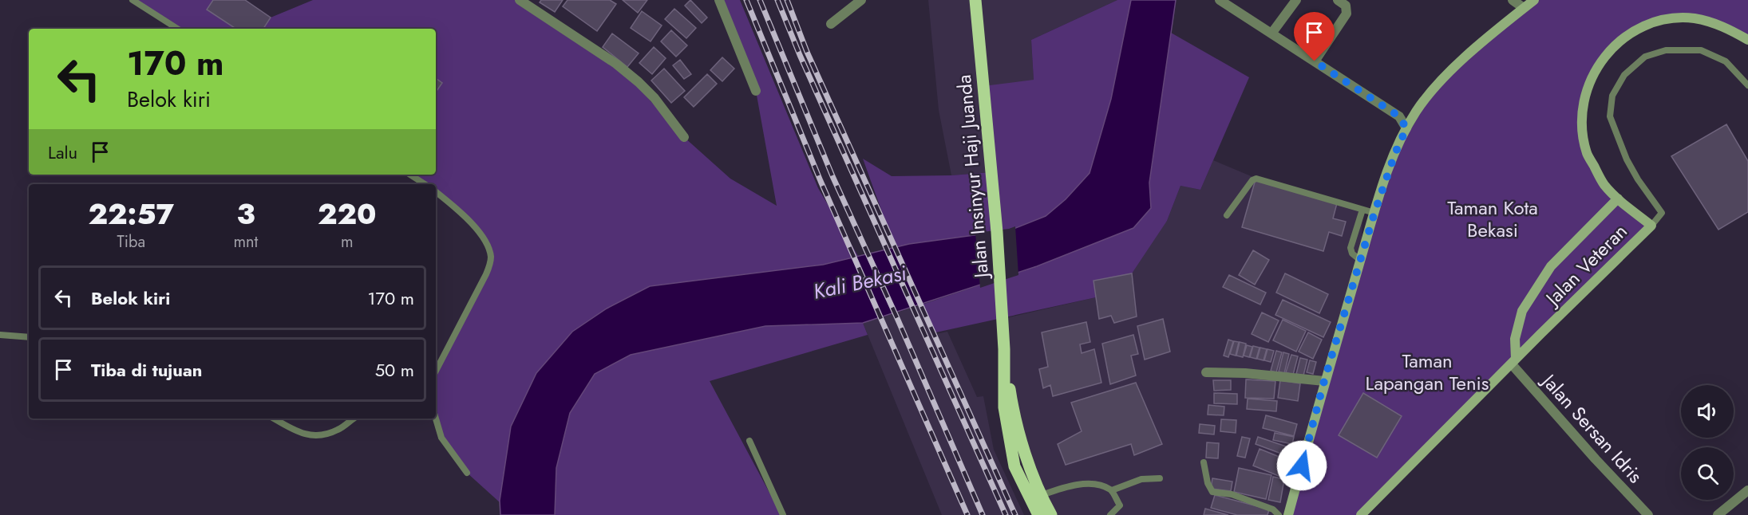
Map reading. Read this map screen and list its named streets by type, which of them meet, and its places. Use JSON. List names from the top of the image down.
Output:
{
  "streets": {
    "main road": ["Jalan Insinyur Haji Juanda"],
    "street": ["Jalan Veteran", "Jalan Sersan Idris"]
  },
  "crossings": [
    ["Jalan Veteran", "Jalan Sersan Idris"]
  ],
  "water": ["Kali Bekasi"],
  "parks": ["Taman Kota Bekasi", "Taman Lapangan Tenis"],
  "page": {
    "turn": ["170 m", "Belok kiri"],
    "then": "Lalu",
    "eta": [
      "22:57",
      "Tiba",
      "3",
      "mnt",
      "220",
      "m"
    ],
    "list": [
      {
        "name": "Belok kiri",
        "value": "170 m"
      },
      {
        "name": "Tiba di tujuan",
        "value": "50 m"
      }
    ]
  }
}
